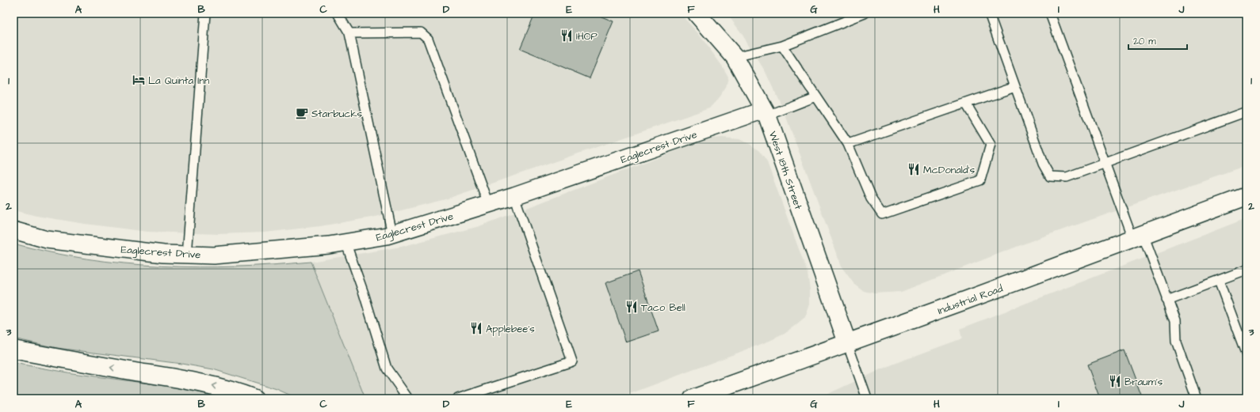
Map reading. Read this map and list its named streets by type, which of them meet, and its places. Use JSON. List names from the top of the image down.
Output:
{
  "streets": {
    "main road": ["West 18th Street", "Industrial Road"],
    "street": ["Eaglecrest Drive"]
  },
  "crossings": [
    ["Eaglecrest Drive", "West 18th Street"],
    ["West 18th Street", "Industrial Road"]
  ],
  "places": {
    "restaurant": [
      "IHOP",
      "McDonald's",
      "Taco Bell",
      "Applebee's",
      "Braum's"
    ],
    "hotel": ["La Quinta Inn"],
    "cafe": ["Starbucks"]
  },
  "scale_bar": "20 m",
  "grid": {
    "columns": [
      "A",
      "B",
      "C",
      "D",
      "E",
      "F",
      "G",
      "H",
      "I",
      "J"
    ],
    "rows": ["1", "2", "3"]
  }
}
